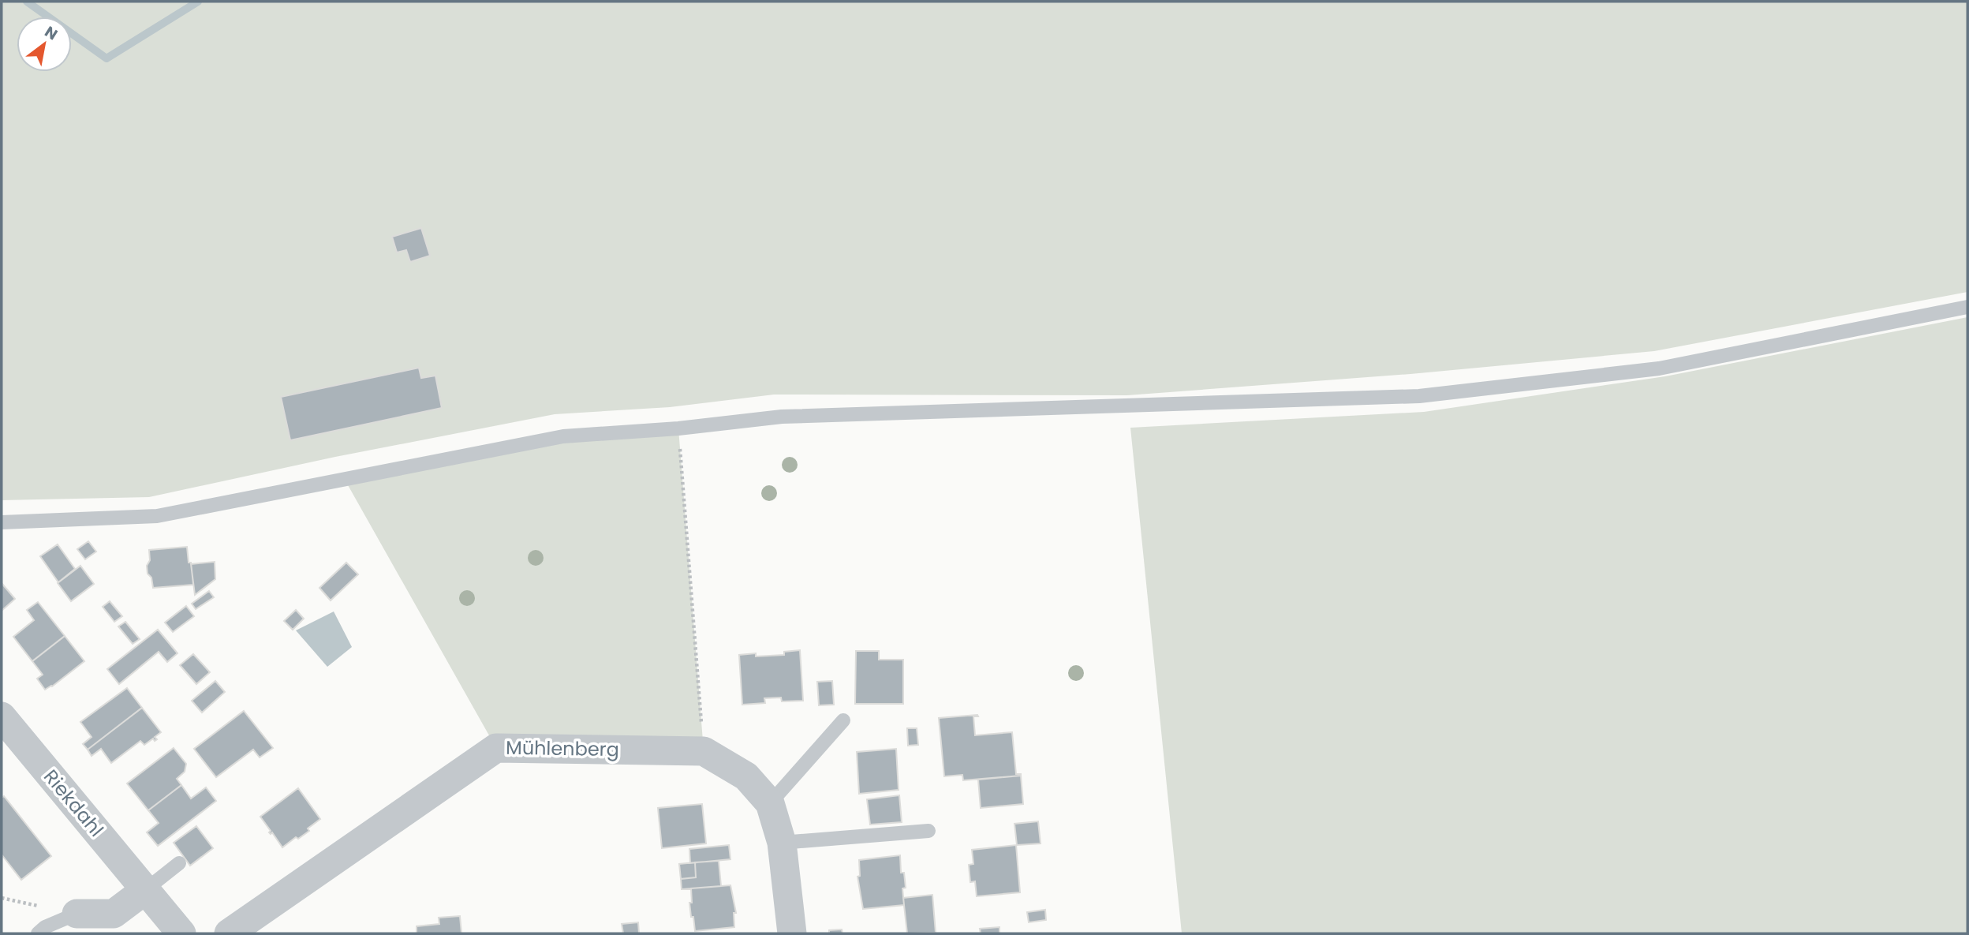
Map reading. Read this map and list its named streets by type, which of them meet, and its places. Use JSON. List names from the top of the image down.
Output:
{
  "streets": {
    "street": ["Mühlenberg", "Riekdahl"]
  },
  "north": "top right"
}
